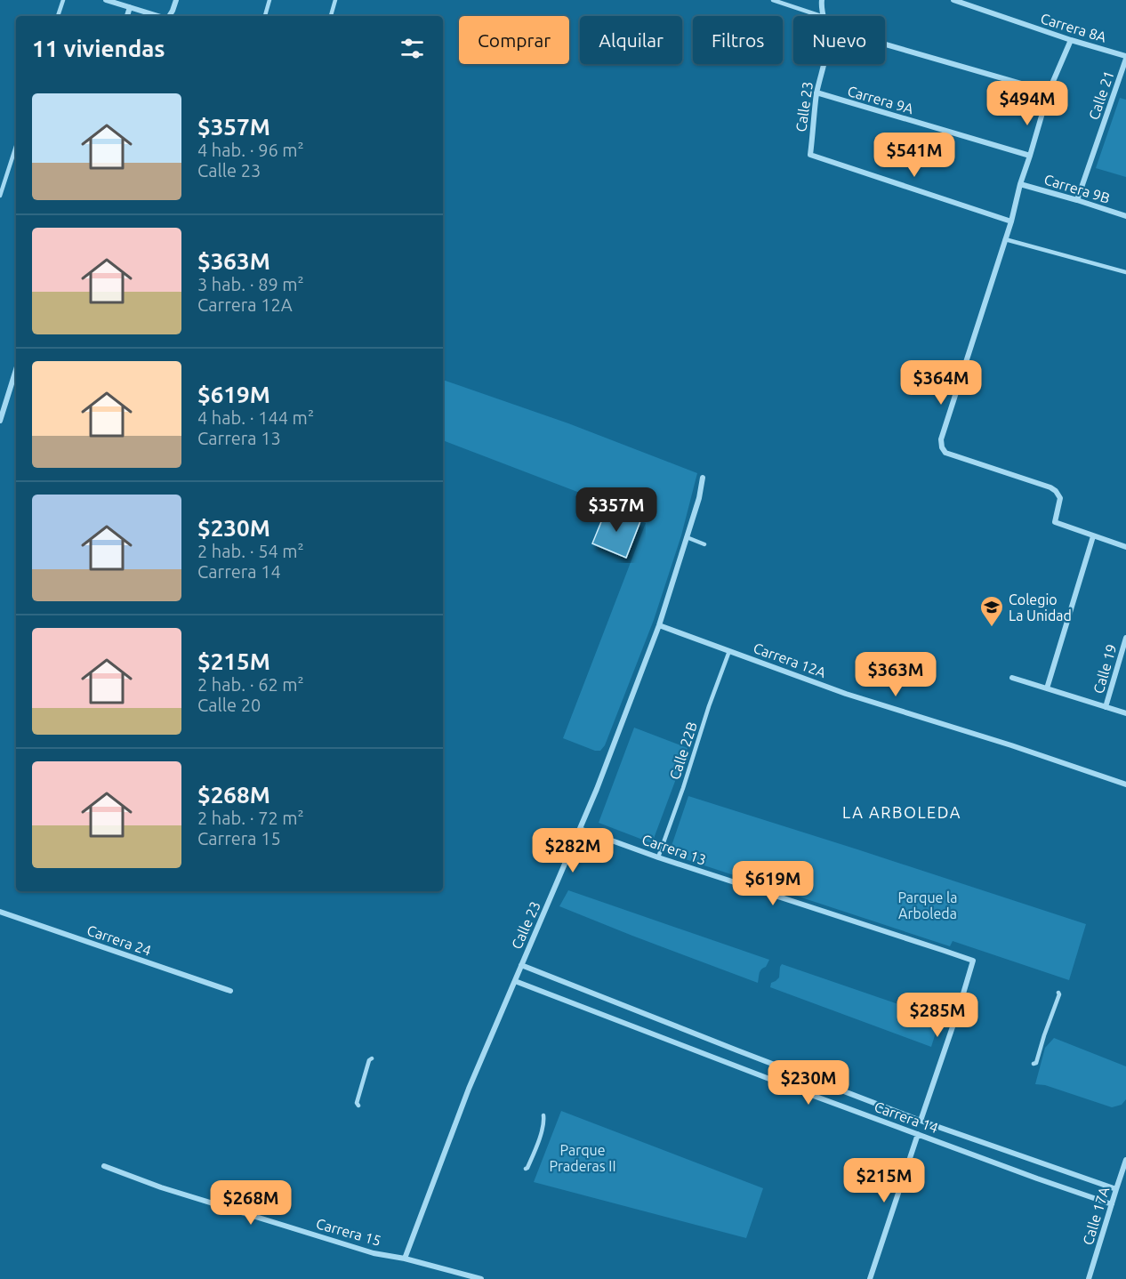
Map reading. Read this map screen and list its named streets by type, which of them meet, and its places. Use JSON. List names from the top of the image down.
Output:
{
  "streets": {
    "street": [
      "Carrera 8A",
      "Calle 21",
      "Carrera 9A",
      "Calle 23",
      "Carrera 9B",
      "Carrera 12A",
      "Calle 19",
      "Carrera 13",
      "Carrera 24",
      "Carrera 14",
      "Calle 17A",
      "Carrera 15"
    ],
    "lane": ["Calle 22B"]
  },
  "crossings": [
    ["Carrera 8A", "Calle 21"],
    ["Calle 21", "Carrera 9B"],
    ["Carrera 9A", "Calle 23"],
    ["Calle 23", "Carrera 12A"],
    ["Calle 23", "Carrera 13"],
    ["Calle 23", "Carrera 14"],
    ["Calle 23", "Carrera 15"],
    ["Carrera 12A", "Calle 22B"],
    ["Calle 22B", "Carrera 13"],
    ["Carrera 13", "Carrera 14"],
    ["Carrera 14", "Calle 17A"]
  ],
  "districts": ["LA ARBOLEDA"],
  "parks": ["Parque la Arboleda", "Parque Praderas II"],
  "places": {
    "school or university": ["Colegio La Unidad"]
  },
  "page": {
    "chip": [
      "Comprar",
      "Alquilar",
      "Filtros",
      "Nuevo"
    ],
    "heading": "11 viviendas",
    "list": [
      {
        "name": "$357M",
        "note": "4 hab. · 96 m² · Calle 23"
      },
      {
        "name": "$363M",
        "note": "3 hab. · 89 m² · Carrera 12A"
      },
      {
        "name": "$619M",
        "note": "4 hab. · 144 m² · Carrera 13"
      },
      {
        "name": "$230M",
        "note": "2 hab. · 54 m² · Carrera 14"
      },
      {
        "name": "$215M",
        "note": "2 hab. · 62 m² · Calle 20"
      },
      {
        "name": "$268M",
        "note": "2 hab. · 72 m² · Carrera 15"
      }
    ],
    "price": [
      "$494M",
      "$541M",
      "$364M",
      "$357M",
      "$363M",
      "$282M",
      "$619M",
      "$285M",
      "$230M",
      "$215M",
      "$268M"
    ]
  }
}
